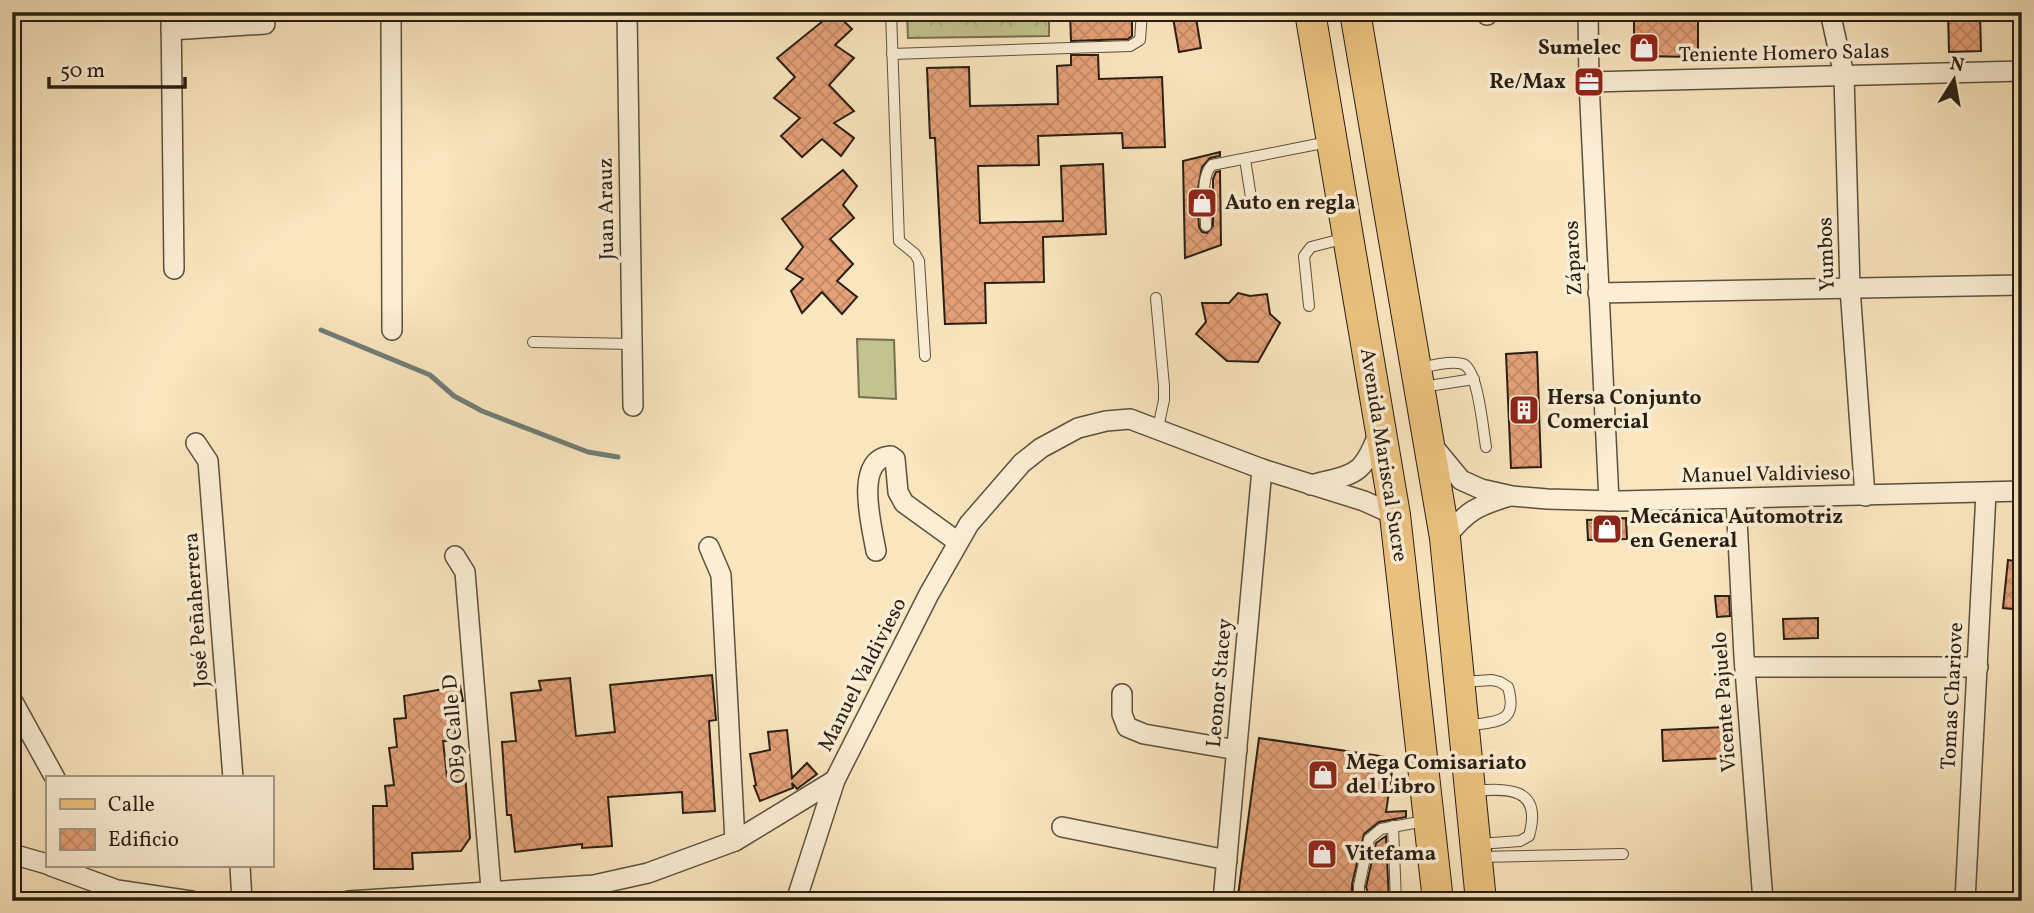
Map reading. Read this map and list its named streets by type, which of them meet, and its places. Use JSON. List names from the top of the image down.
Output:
{
  "streets": {
    "main road": ["Avenida Mariscal Sucre"],
    "street": [
      "Teniente Homero Salas",
      "Juan Arauz",
      "Yumbos",
      "Záparos",
      "Manuel Valdivieso",
      "José Peñaherrera",
      "Leonor Stacey",
      "Tomas Chariove",
      "Vicente Pajuelo",
      "OE9 Calle D"
    ]
  },
  "crossings": [
    ["Teniente Homero Salas", "Yumbos"],
    ["Teniente Homero Salas", "Záparos"],
    ["Yumbos", "Manuel Valdivieso"],
    ["Záparos", "Manuel Valdivieso"],
    ["Avenida Mariscal Sucre", "Manuel Valdivieso"],
    ["Manuel Valdivieso", "Leonor Stacey"],
    ["Manuel Valdivieso", "Tomas Chariove"],
    ["Manuel Valdivieso", "Vicente Pajuelo"],
    ["Manuel Valdivieso", "OE9 Calle D"]
  ],
  "places": {
    "shop": [
      "Sumelec",
      "Auto en regla",
      "Mecánica Automotriz en General",
      "Mega Comisariato del Libro",
      "Vitefama"
    ],
    "office": ["Re/Max"],
    "building": ["Hersa Conjunto Comercial"]
  },
  "legend": ["Calle", "Edificio"],
  "scale_bar": "50 m",
  "north": "top"
}
